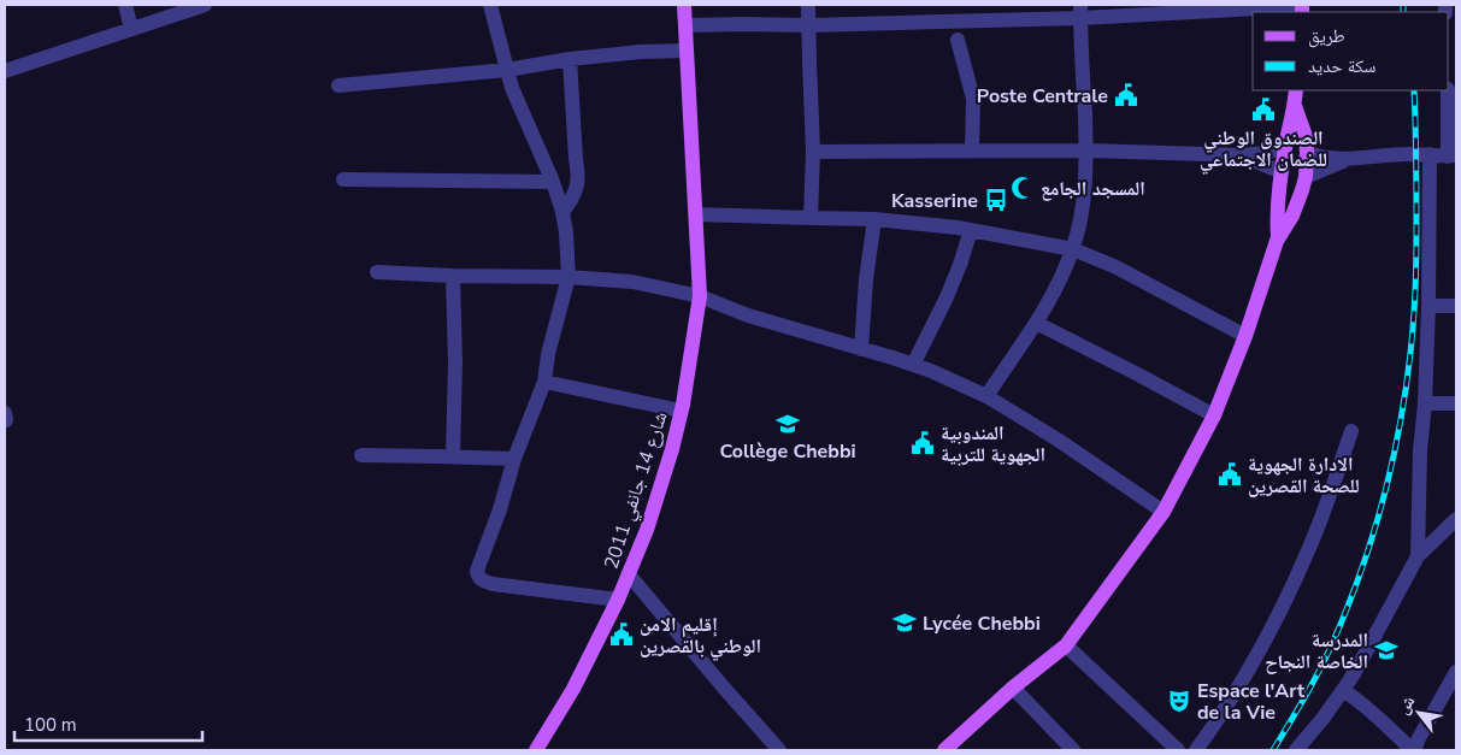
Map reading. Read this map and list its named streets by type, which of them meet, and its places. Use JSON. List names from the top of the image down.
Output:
{
  "streets": {
    "main road": ["شارع 14 جانفي 2011"]
  },
  "places": {
    "public building": [
      "Poste Centrale",
      "الصندوق الوطني للضمان الاجتماعي",
      "المندوبية الجهوية للتربية",
      "الادارة الجهوية للصحة القصرين",
      "إقليم الامن الوطني بالقصرين"
    ],
    "mosque": ["المسجد الجامع"],
    "bus stop": ["Kasserine"],
    "school or university": ["Collège Chebbi", "Lycée Chebbi", "المدرسة الخاصة النجاح"],
    "theatre": ["Espace l'Art de la Vie"]
  },
  "legend": ["طريق", "سكة حديد"],
  "scale_bar": "100 m",
  "north": "top left"
}
